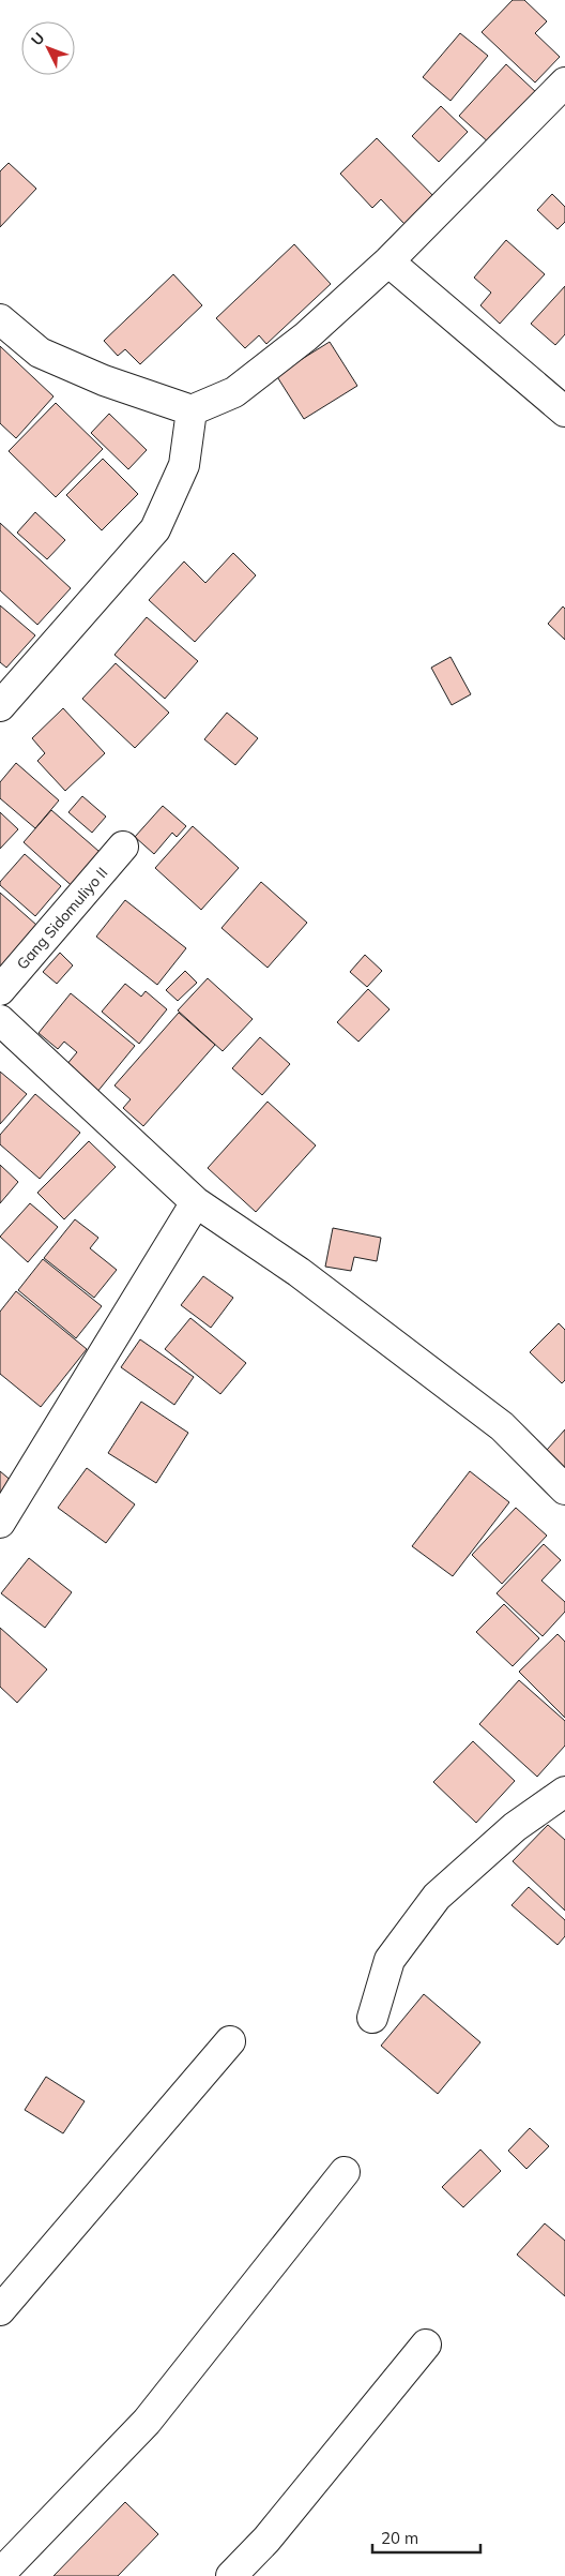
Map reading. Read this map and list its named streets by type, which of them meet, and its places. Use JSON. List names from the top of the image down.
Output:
{
  "streets": {
    "street": ["Gang Sidomuliyo II"]
  },
  "scale_bar": "20 m",
  "north": "top left"
}
